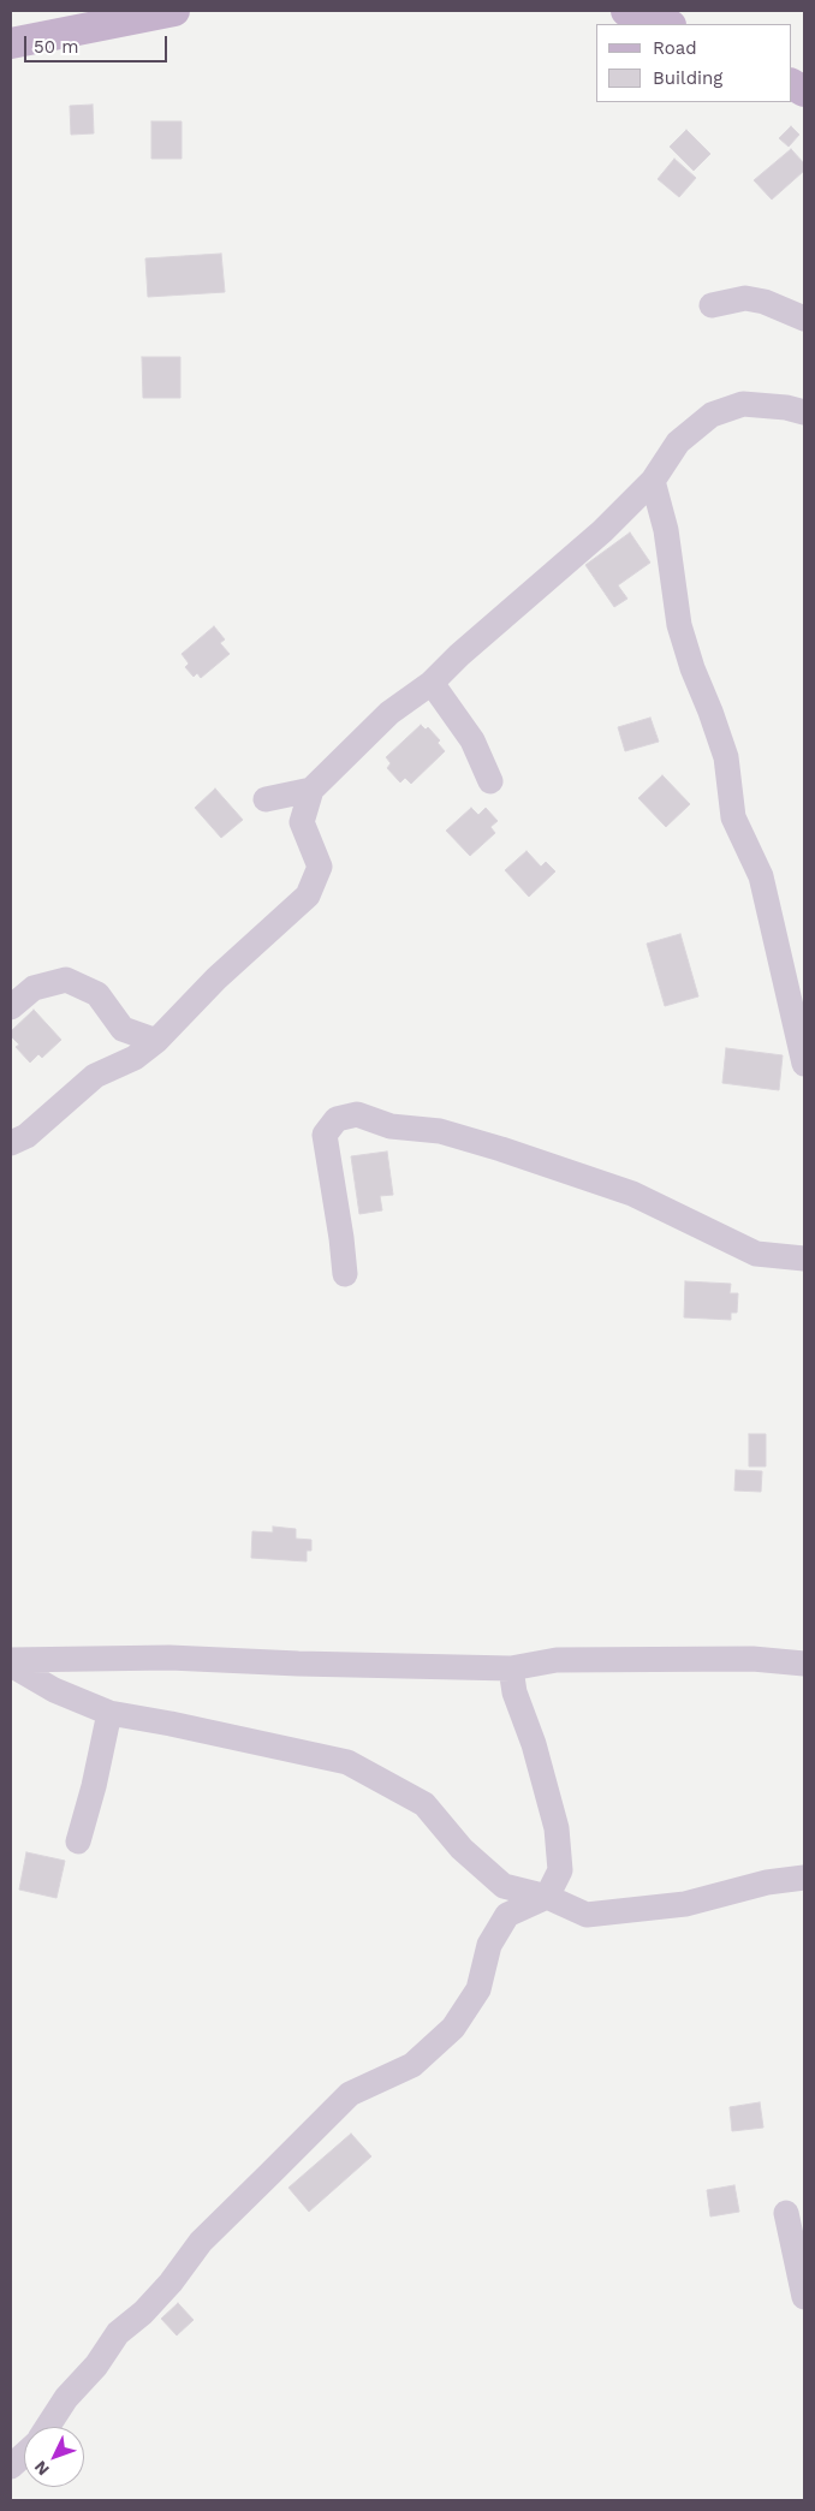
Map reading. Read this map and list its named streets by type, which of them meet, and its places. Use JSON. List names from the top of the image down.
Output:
{
  "legend": ["Road", "Building"],
  "scale_bar": "50 m",
  "north": "bottom left"
}
